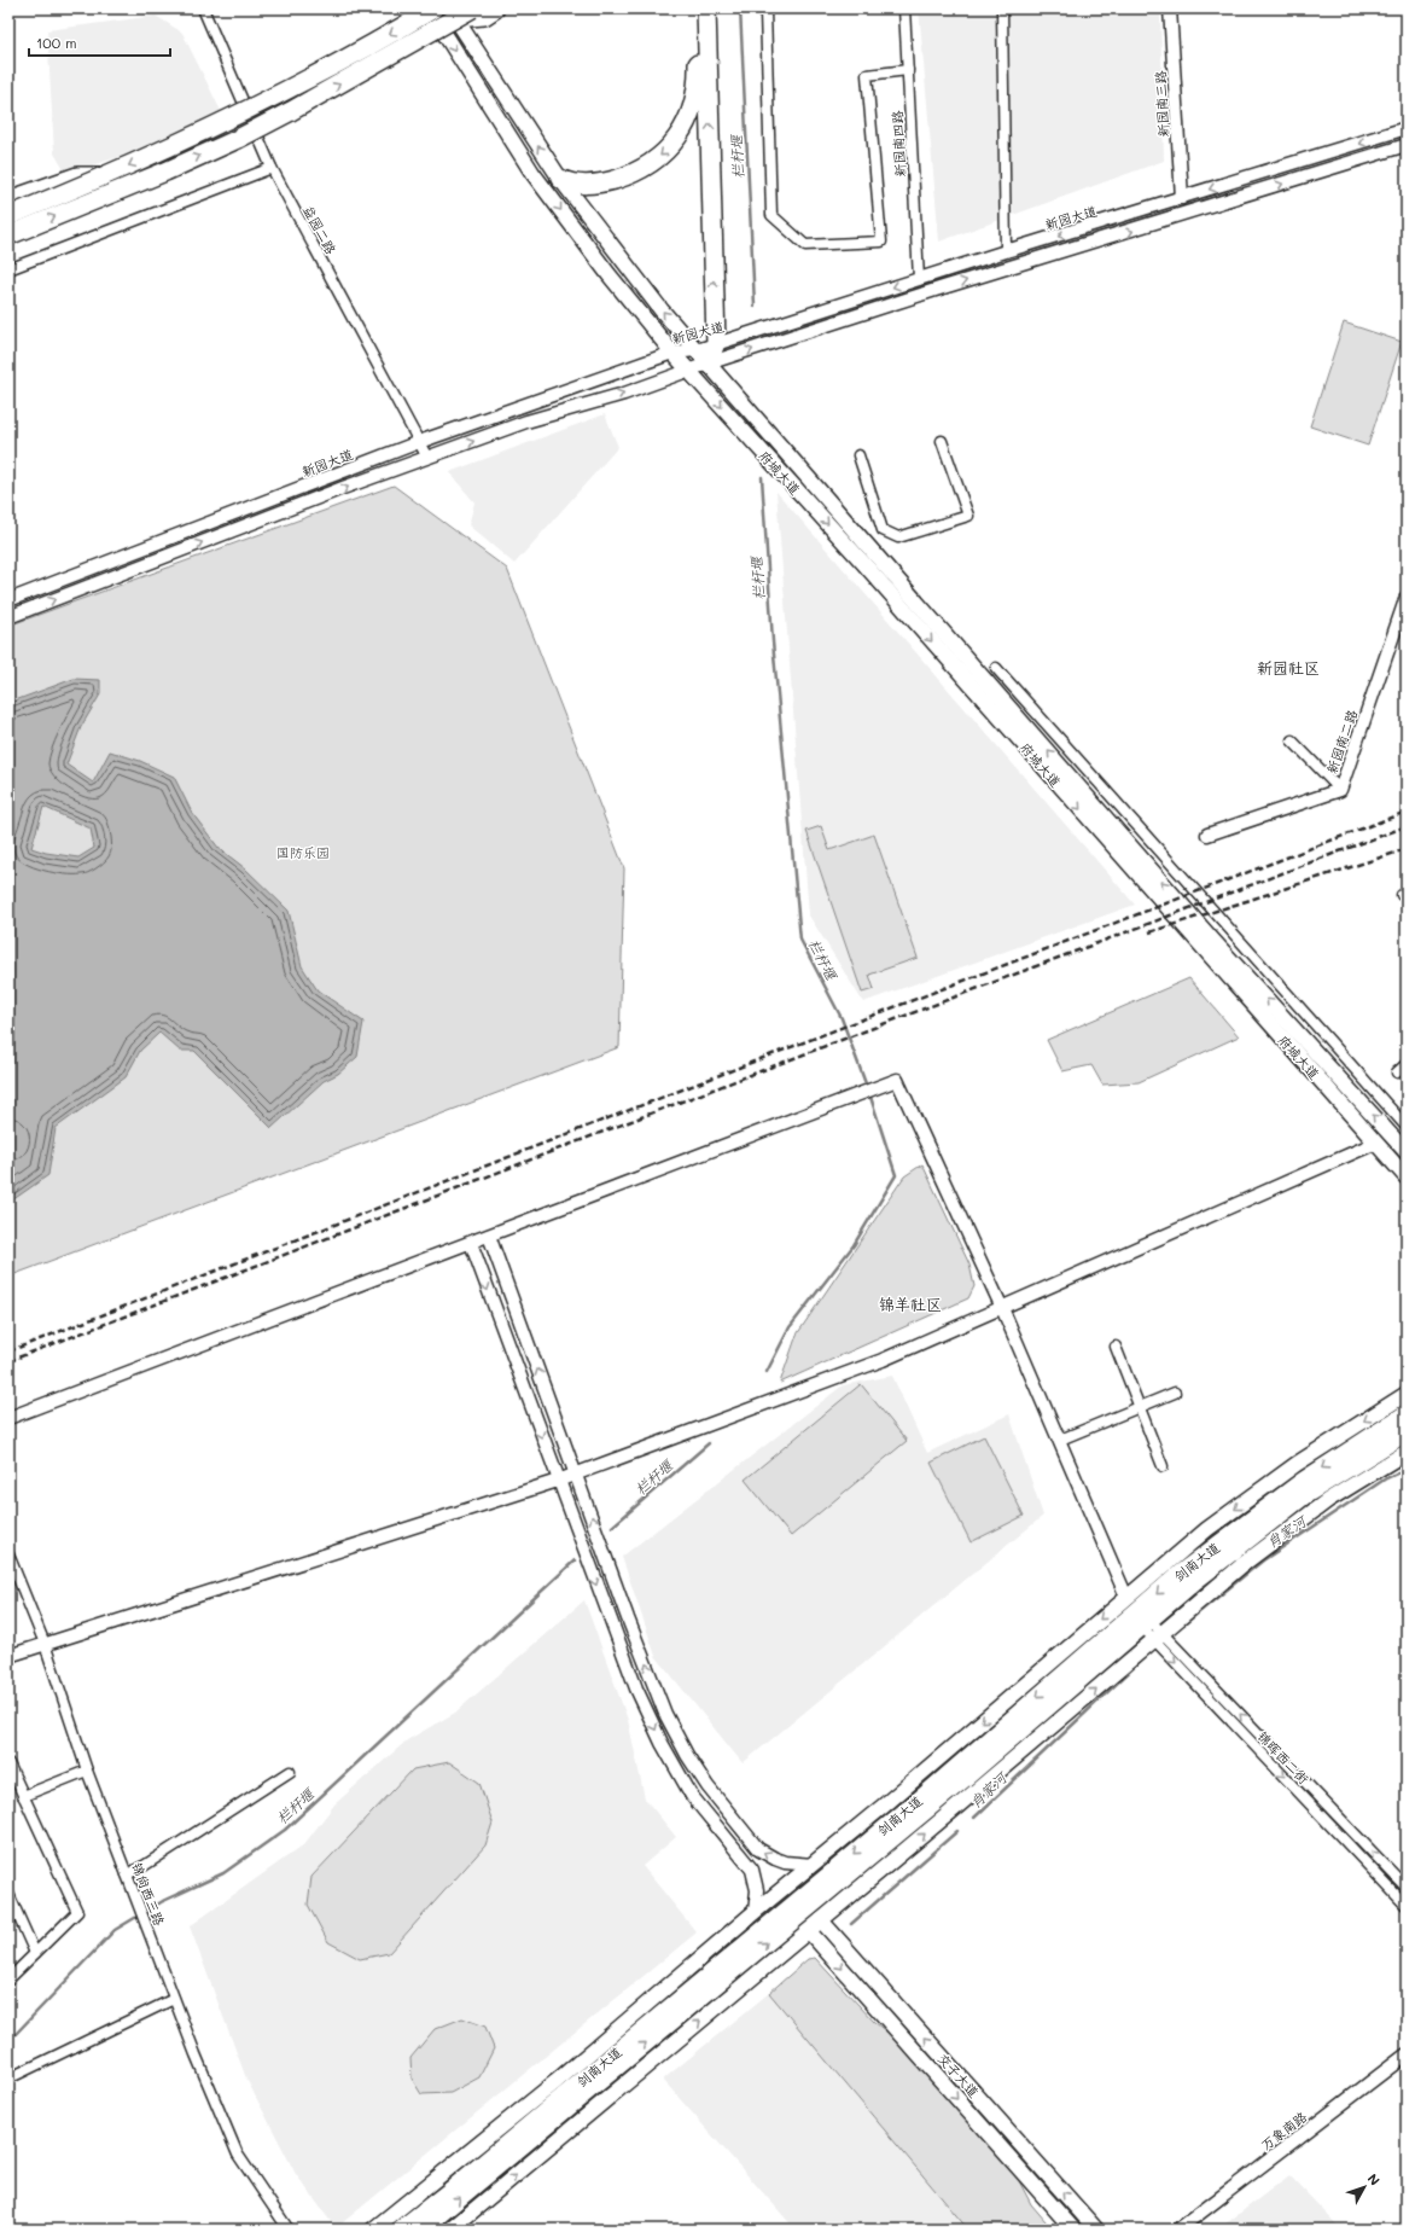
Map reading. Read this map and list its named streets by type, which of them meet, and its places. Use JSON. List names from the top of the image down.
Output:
{
  "streets": {
    "highway": ["剑南大道"],
    "main road": ["府城大道", "交子大道"],
    "street": [
      "新园南三路",
      "新园南四路",
      "新园大道",
      "益园二路",
      "新园南二路",
      "锦晖西二街",
      "锦尚西三路",
      "万象南路"
    ]
  },
  "crossings": [
    ["新园南三路", "新园大道"],
    ["新园南四路", "新园大道"],
    ["新园大道", "益园二路"],
    ["新园大道", "府城大道"],
    ["剑南大道", "锦晖西二街"]
  ],
  "districts": ["新园社区", "锦羊社区"],
  "water": ["栏杆堰", "肖家河"],
  "parks": ["国防乐园"],
  "scale_bar": "100 m",
  "north": "top right"
}
